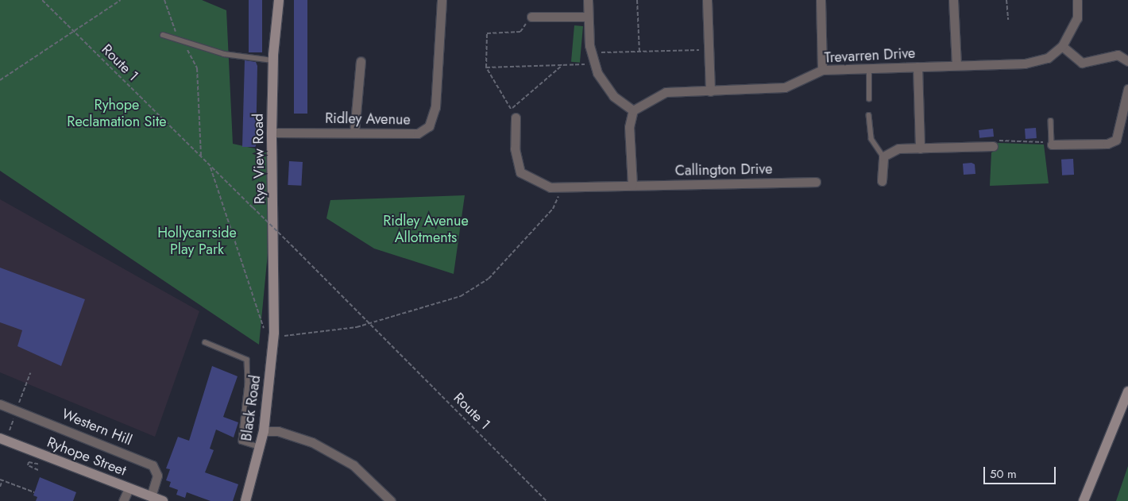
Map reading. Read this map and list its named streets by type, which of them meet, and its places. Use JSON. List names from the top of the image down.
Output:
{
  "streets": {
    "street": [
      "Trevarren Drive",
      "Ridley Avenue",
      "Rye View Road",
      "Callington Drive",
      "Black Road",
      "Western Hill",
      "Ryhope Street"
    ],
    "path": ["Route 1"]
  },
  "crossings": [
    ["Trevarren Drive", "Callington Drive"],
    ["Ridley Avenue", "Rye View Road"],
    ["Rye View Road", "Black Road"],
    ["Western Hill", "Ryhope Street"]
  ],
  "parks": ["Ryhope Reclamation Site", "Ridley Avenue Allotments", "Hollycarrside Play Park"],
  "scale_bar": "50 m"
}
